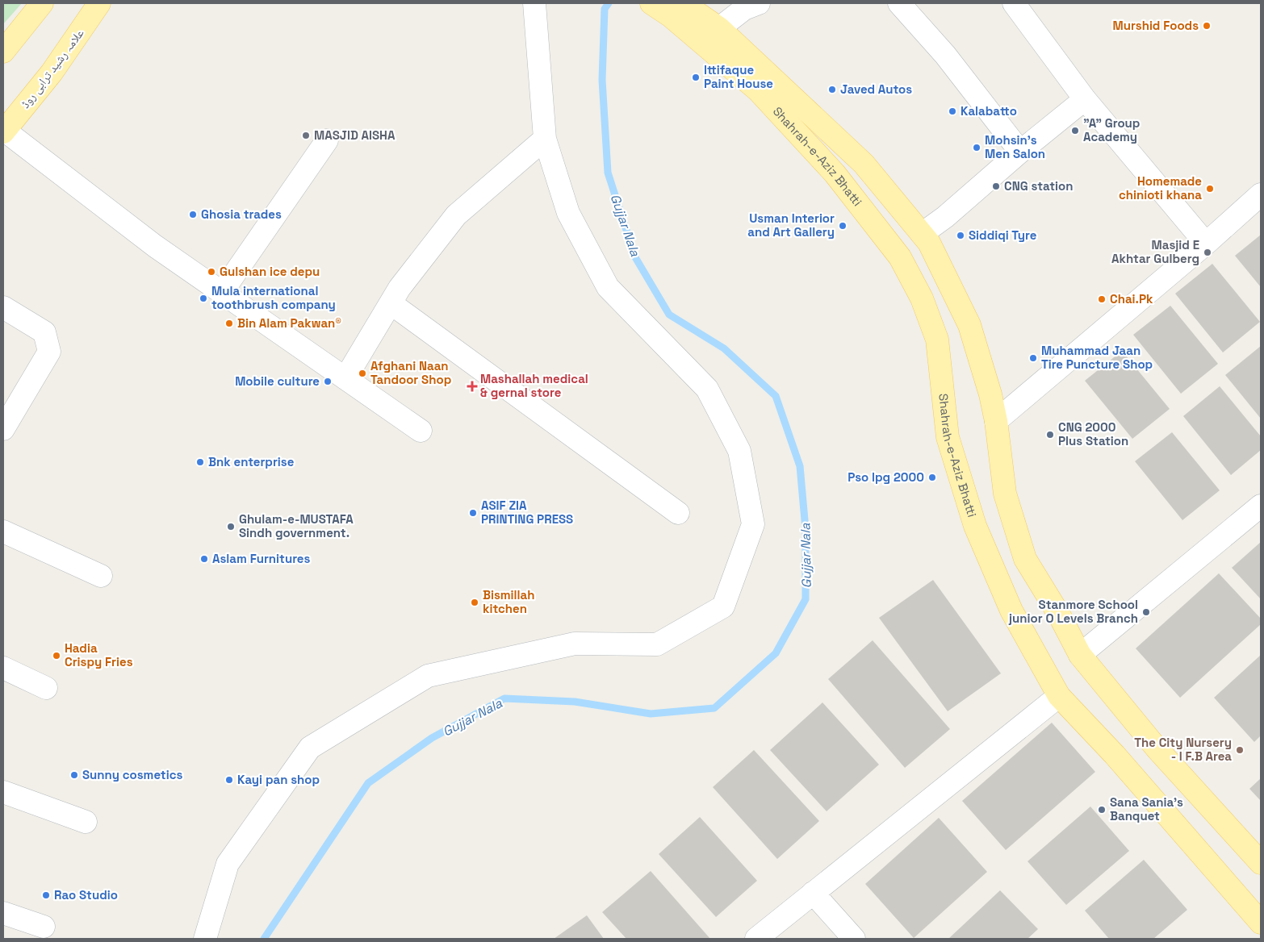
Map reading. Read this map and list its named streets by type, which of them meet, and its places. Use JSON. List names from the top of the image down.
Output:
{
  "streets": {
    "main road": ["علامہ رشید ترابی روڈ", "Shahrah-e-Aziz Bhatti"]
  },
  "water": ["Gujjar Nala"],
  "places": {
    "other": [
      "Murshid Foods",
      "Ittifaque Paint House",
      "Javed Autos",
      "Kalabatto",
      "\"A\" Group Academy",
      "MASJID AISHA",
      "Mohsin's Men Salon",
      "CNG station",
      "Homemade chinioti khana",
      "Ghosia trades",
      "Usman Interior and Art Gallery",
      "Siddiqi Tyre",
      "Masjid E Akhtar Gulberg",
      "Gulshan ice depu",
      "Mula international toothbrush company",
      "Chai.Pk",
      "Bin Alam Pakwan®",
      "Muhammad Jaan Tire Puncture Shop",
      "Afghani Naan Tandoor Shop",
      "Mobile culture",
      "CNG 2000 Plus Station",
      "Bnk enterprise",
      "Pso lpg 2000",
      "ASIF ZIA PRINTING PRESS",
      "Ghulam-e-MUSTAFA Sindh government.",
      "Aslam Furnitures",
      "Bismillah kitchen",
      "Stanmore School junior O Levels Branch",
      "Hadia Crispy Fries",
      "The City Nursery - I F.B Area",
      "Sunny cosmetics",
      "Kayi pan shop",
      "Sana Sania's Banquet",
      "Rao Studio"
    ],
    "health": ["Mashallah medical & gernal store"]
  }
}
